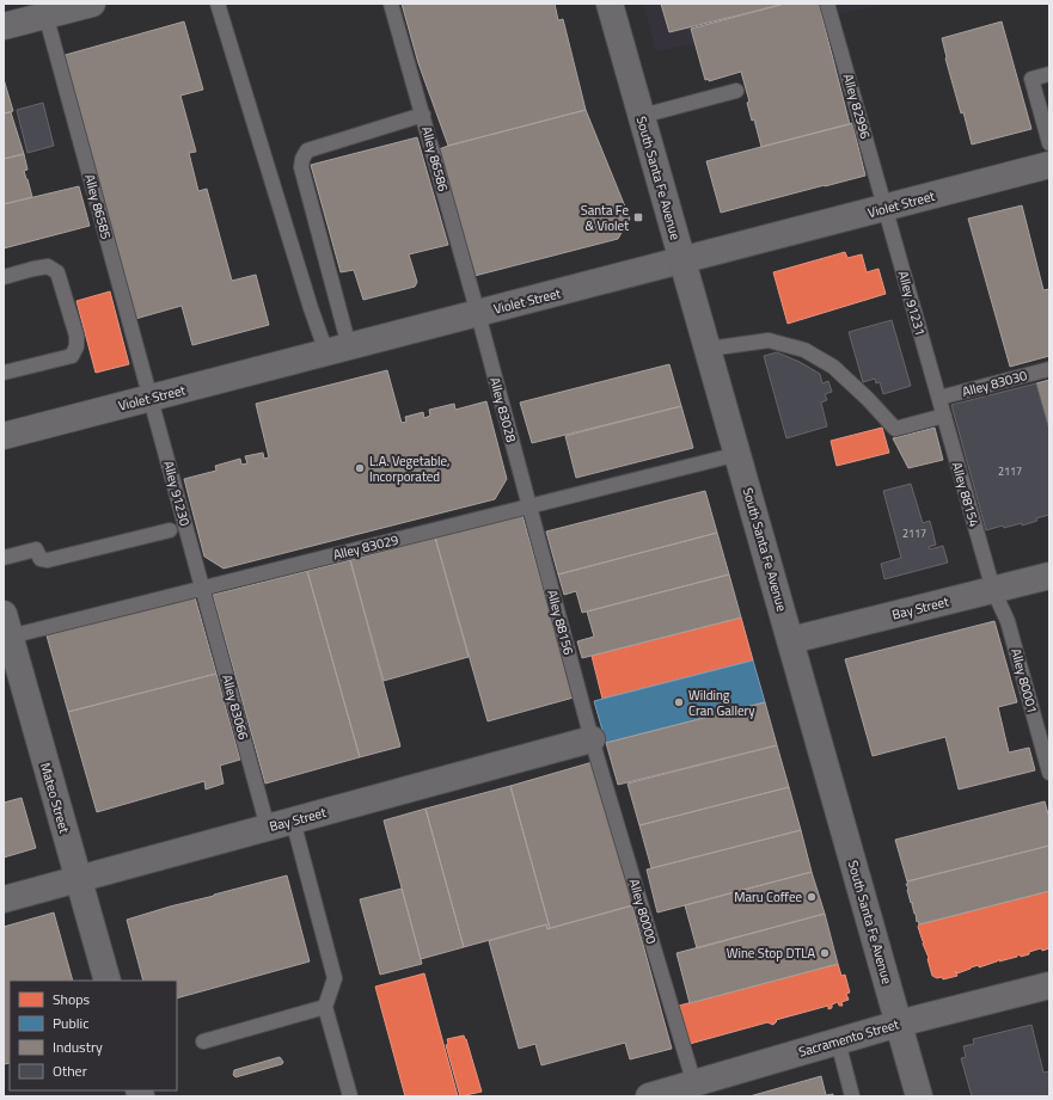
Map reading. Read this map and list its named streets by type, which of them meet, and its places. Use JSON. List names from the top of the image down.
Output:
{
  "streets": {
    "street": [
      "South Santa Fe Avenue",
      "Violet Street",
      "Bay Street",
      "Mateo Street",
      "Sacramento Street"
    ],
    "lane": [
      "Alley 82996",
      "Alley 86586",
      "Alley 86585",
      "Alley 91231",
      "Alley 83030",
      "Alley 83028",
      "Alley 91230",
      "Alley 88154",
      "Alley 83029",
      "Alley 88156",
      "Alley 80001",
      "Alley 83066",
      "Alley 80000"
    ]
  },
  "crossings": [
    ["Alley 82996", "Violet Street"],
    ["Alley 82996", "Alley 91231"],
    ["Alley 86586", "Violet Street"],
    ["Alley 86586", "Alley 83028"],
    ["South Santa Fe Avenue", "Violet Street"],
    ["South Santa Fe Avenue", "Alley 83029"],
    ["South Santa Fe Avenue", "Bay Street"],
    ["South Santa Fe Avenue", "Sacramento Street"],
    ["Violet Street", "Alley 86585"],
    ["Violet Street", "Alley 91231"],
    ["Violet Street", "Alley 83028"],
    ["Violet Street", "Alley 91230"],
    ["Alley 86585", "Alley 91230"],
    ["Alley 91231", "Alley 83030"],
    ["Alley 91231", "Alley 88154"],
    ["Alley 83030", "Alley 88154"],
    ["Alley 83028", "Alley 83029"],
    ["Alley 83028", "Alley 88156"],
    ["Alley 91230", "Alley 83029"],
    ["Alley 91230", "Alley 83066"],
    ["Alley 88154", "Bay Street"],
    ["Alley 88154", "Alley 80001"],
    ["Alley 83029", "Alley 88156"],
    ["Alley 83029", "Alley 83066"],
    ["Alley 83029", "Mateo Street"],
    ["Bay Street", "Alley 88156"],
    ["Bay Street", "Alley 80001"],
    ["Bay Street", "Alley 83066"],
    ["Bay Street", "Mateo Street"],
    ["Bay Street", "Alley 80000"],
    ["Alley 88156", "Alley 80000"],
    ["Alley 80000", "Sacramento Street"]
  ],
  "places": {
    "transit": ["Santa Fe & Violet"],
    "other": [
      "L.A. Vegetable, Incorporated",
      "Wilding Cran Gallery",
      "Maru Coffee",
      "Wine Stop DTLA"
    ]
  },
  "house_numbers": ["2117", "2117"],
  "legend": [
    "Shops",
    "Public",
    "Industry",
    "Other"
  ]
}
